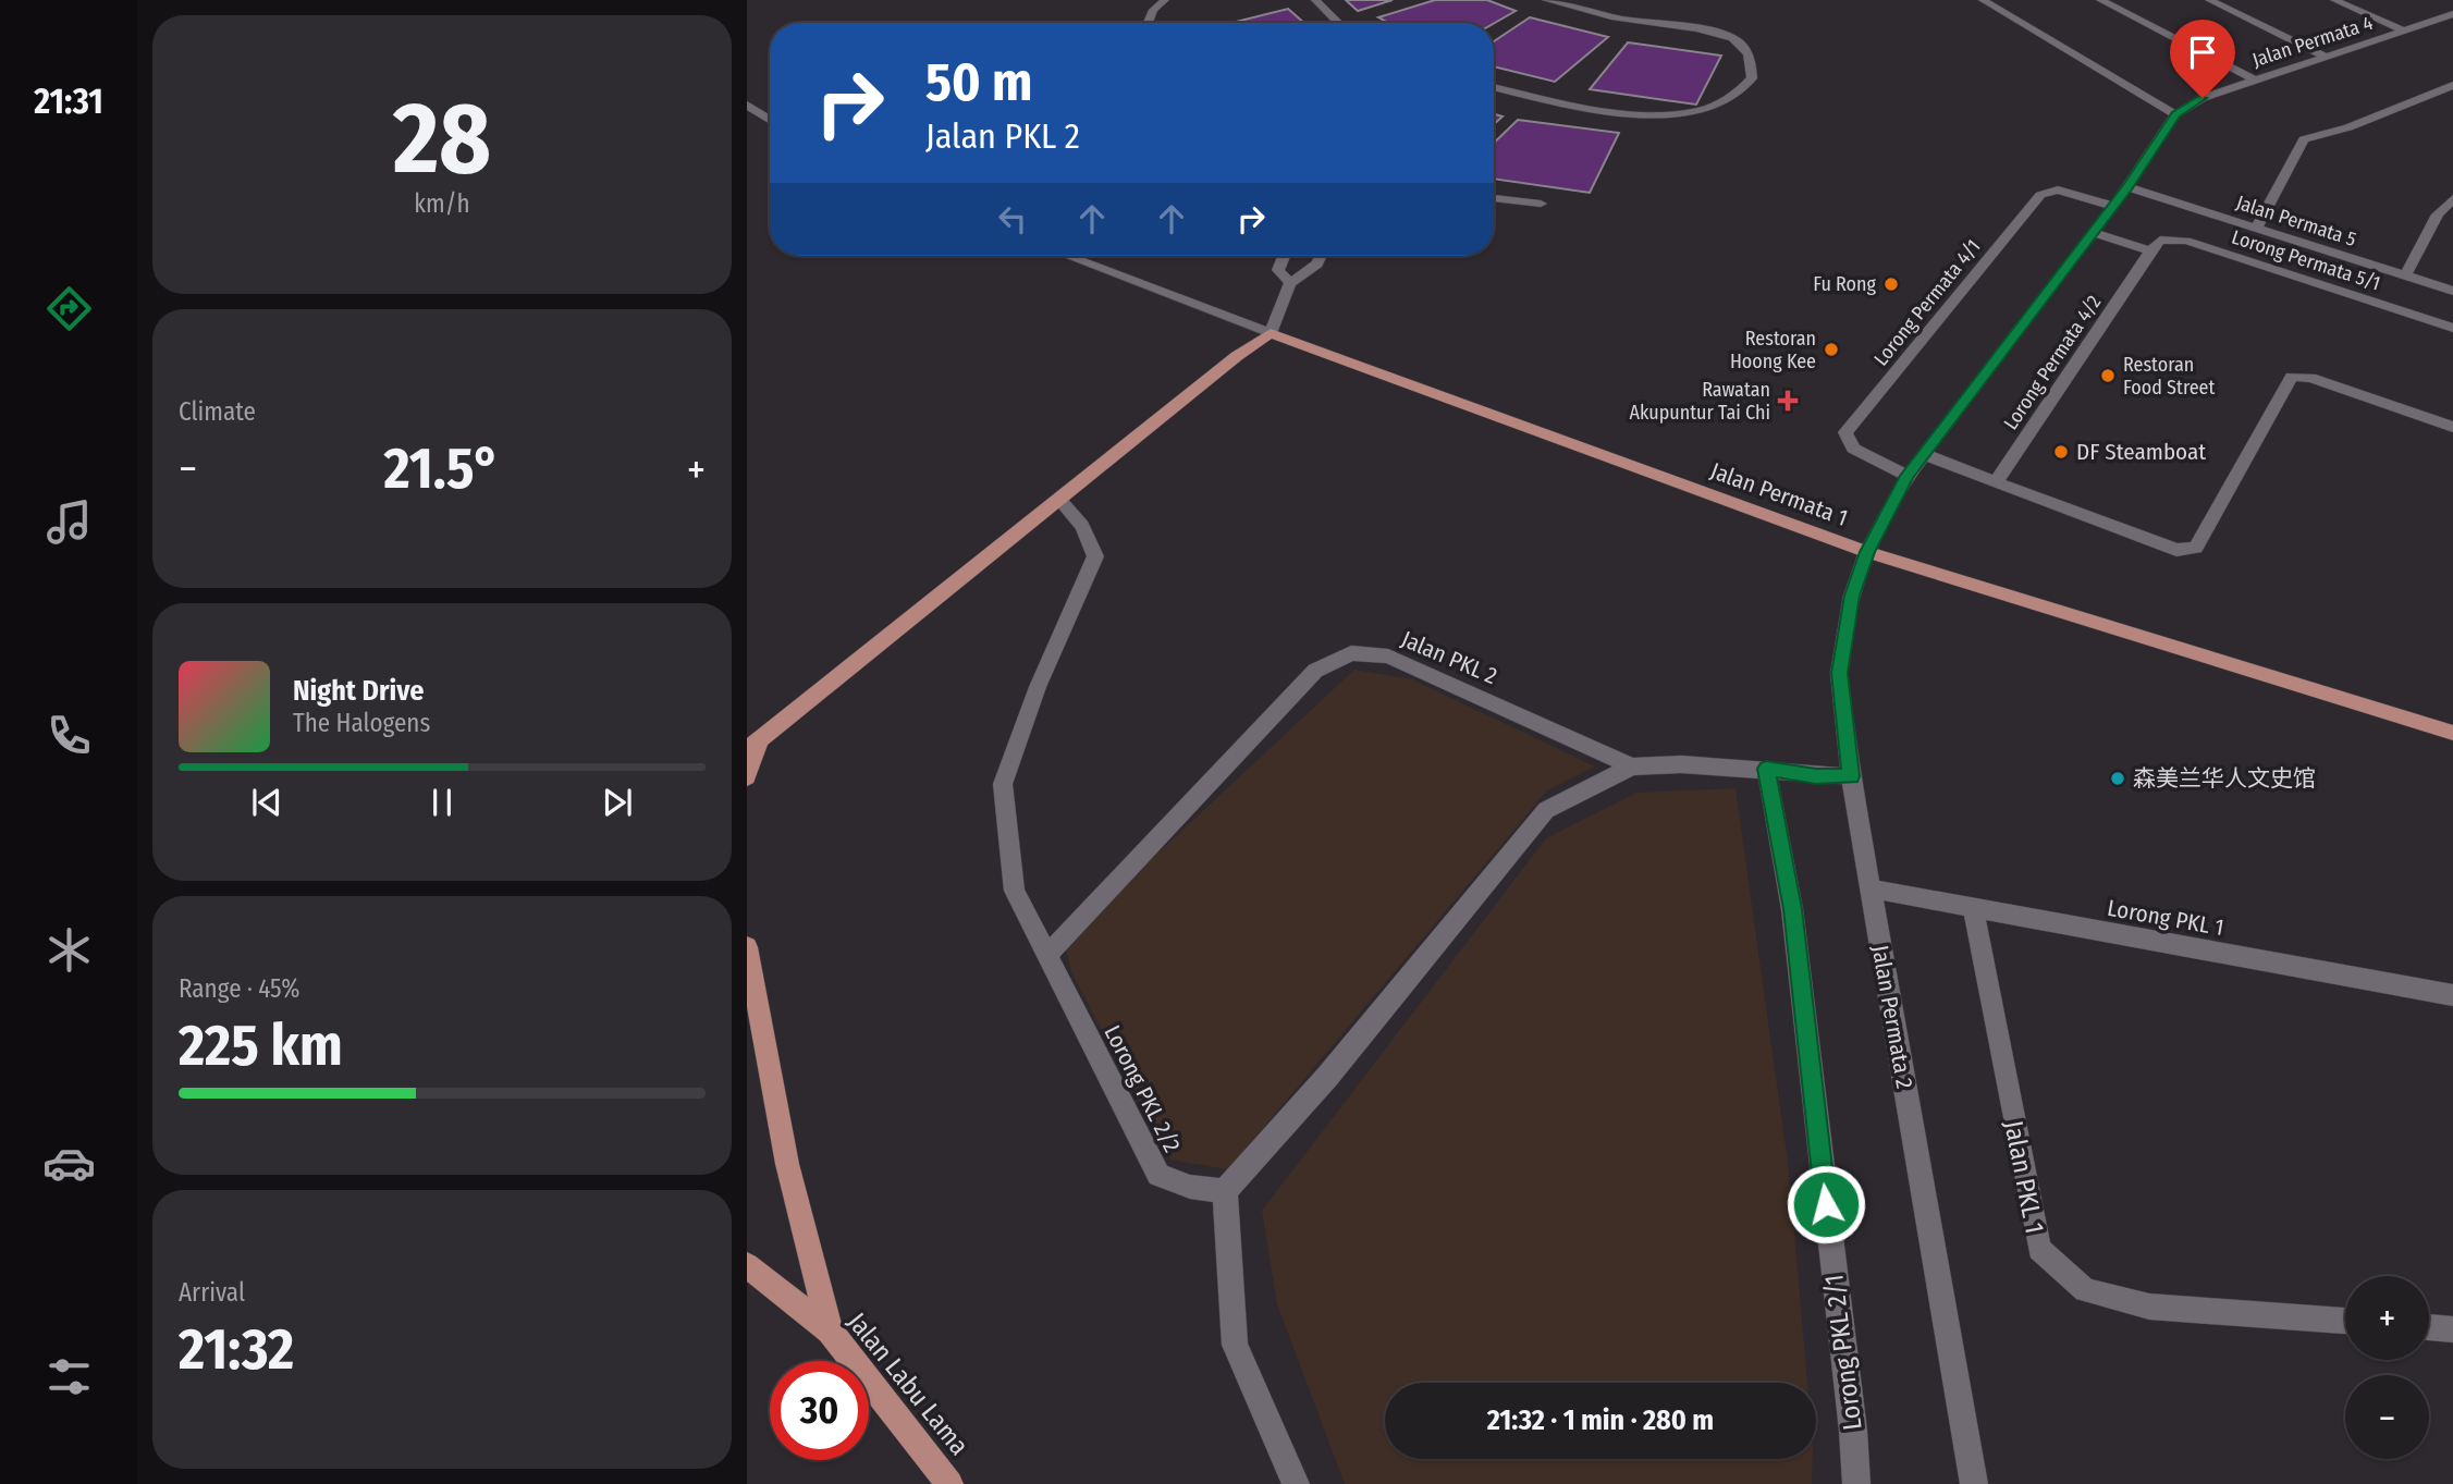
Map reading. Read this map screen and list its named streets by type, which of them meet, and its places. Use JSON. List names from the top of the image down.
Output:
{
  "streets": {
    "main road": ["Jalan Permata 1", "Jalan Labu Lama"],
    "street": [
      "Jalan Permata 4",
      "Jalan Permata 5",
      "Lorong Permata 5/1",
      "Lorong Permata 4/1",
      "Lorong Permata 4/2",
      "Jalan PKL 2",
      "Lorong PKL 1",
      "Jalan Permata 2",
      "Lorong PKL 2/2",
      "Jalan PKL 1",
      "Lorong PKL 2/1"
    ]
  },
  "crossings": [
    ["Jalan Permata 4", "Jalan Permata 5"],
    ["Jalan Permata 4", "Lorong Permata 4/1"],
    ["Jalan Permata 4", "Jalan Permata 1"],
    ["Jalan Permata 4", "Jalan Permata 2"],
    ["Lorong Permata 5/1", "Lorong Permata 4/2"],
    ["Jalan Permata 1", "Jalan Permata 2"],
    ["Jalan PKL 2", "Jalan Permata 2"],
    ["Jalan PKL 2", "Lorong PKL 2/2"],
    ["Jalan PKL 2", "Lorong PKL 2/1"],
    ["Lorong PKL 1", "Jalan Permata 2"],
    ["Lorong PKL 1", "Jalan PKL 1"]
  ],
  "places": {
    "other": [
      "Fu Rong",
      "Restoran Hoong Kee",
      "Restoran Food Street",
      "DF Steamboat",
      "森美兰华人文史馆"
    ],
    "health": ["Rawatan Akupuntur Tai Chi"]
  },
  "page": {
    "tabs": "21:31",
    "tile": [
      ["28", "km/h"],
      "Climate",
      ["Range · 45%", "225 km"],
      ["Arrival", "21:32"]
    ],
    "turn": ["50 m", "Jalan PKL 2"],
    "heat": ["−", "21.5°", "+"],
    "song": ["Night Drive", "The Halogens"],
    "map_buttons": ["+", "−"],
    "limit": "30",
    "trip": "21:32 · 1 min · 280 m"
  }
}
